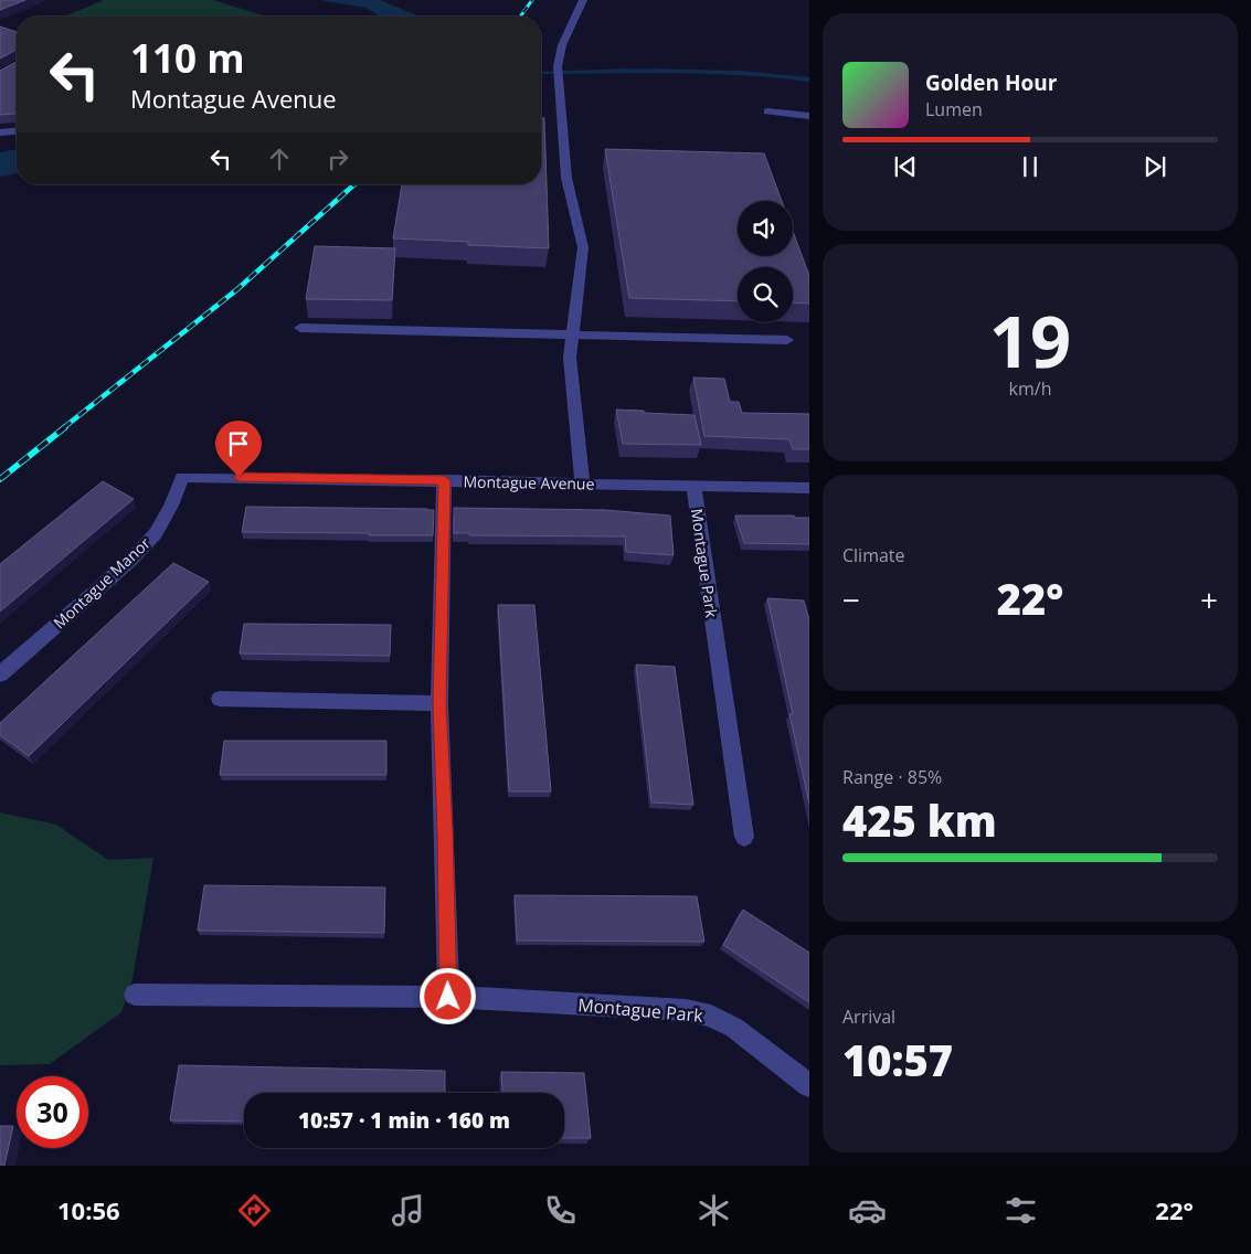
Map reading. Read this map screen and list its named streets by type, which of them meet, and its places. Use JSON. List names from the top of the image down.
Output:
{
  "streets": {
    "street": ["Montague Avenue", "Montague Park", "Montague Manor"]
  },
  "crossings": [
    ["Montague Avenue", "Montague Park"],
    ["Montague Avenue", "Montague Manor"]
  ],
  "page": {
    "turn": ["110 m", "Montague Avenue"],
    "song": ["Golden Hour", "Lumen"],
    "tile": [
      ["19", "km/h"],
      "Climate",
      ["Range · 85%", "425 km"],
      ["Arrival", "10:57"]
    ],
    "heat": ["−", "22°", "+"],
    "limit": "30",
    "trip": "10:57 · 1 min · 160 m",
    "tabs": ["10:56", "22°"]
  }
}
